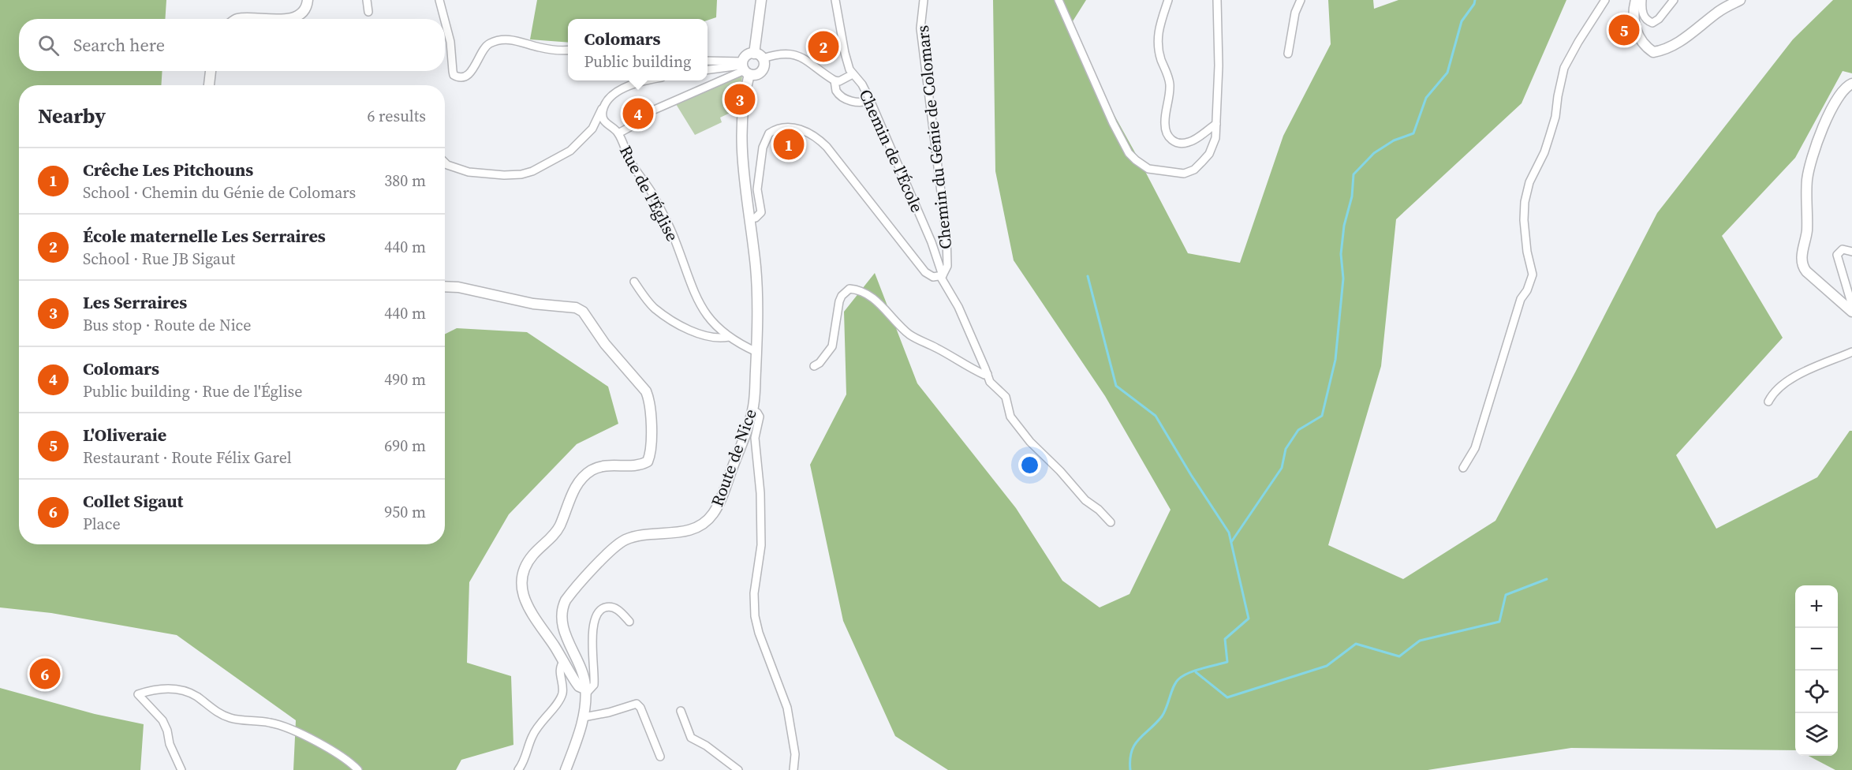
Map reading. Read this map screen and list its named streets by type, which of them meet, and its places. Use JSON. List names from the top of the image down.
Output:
{
  "streets": {
    "street": [
      "Chemin du Génie de Colomars",
      "Chemin de l'École",
      "Rue de l'Église",
      "Route de Nice"
    ]
  },
  "crossings": [
    ["Chemin du Génie de Colomars", "Chemin de l'École"],
    ["Chemin du Génie de Colomars", "Route de Nice"],
    ["Rue de l'Église", "Route de Nice"]
  ],
  "page": {
    "pins": [
      "5",
      "2",
      "3",
      "4",
      "1",
      "6"
    ],
    "popup": ["Colomars", "Public building"],
    "search": "Search here",
    "heading": ["Nearby", "6 results"],
    "list": [
      {
        "mark": "1",
        "name": "Crêche Les Pitchouns",
        "note": "School · Chemin du Génie de Colomars",
        "value": "380 m"
      },
      {
        "mark": "2",
        "name": "École maternelle Les Serraires",
        "note": "School · Rue JB Sigaut",
        "value": "440 m"
      },
      {
        "mark": "3",
        "name": "Les Serraires",
        "note": "Bus stop · Route de Nice",
        "value": "440 m"
      },
      {
        "mark": "4",
        "name": "Colomars",
        "note": "Public building · Rue de l'Église",
        "value": "490 m"
      },
      {
        "mark": "5",
        "name": "L'Oliveraie",
        "note": "Restaurant · Route Félix Garel",
        "value": "690 m"
      },
      {
        "mark": "6",
        "name": "Collet Sigaut",
        "note": "Place",
        "value": "950 m"
      }
    ],
    "map_buttons": ["+", "−"]
  }
}
